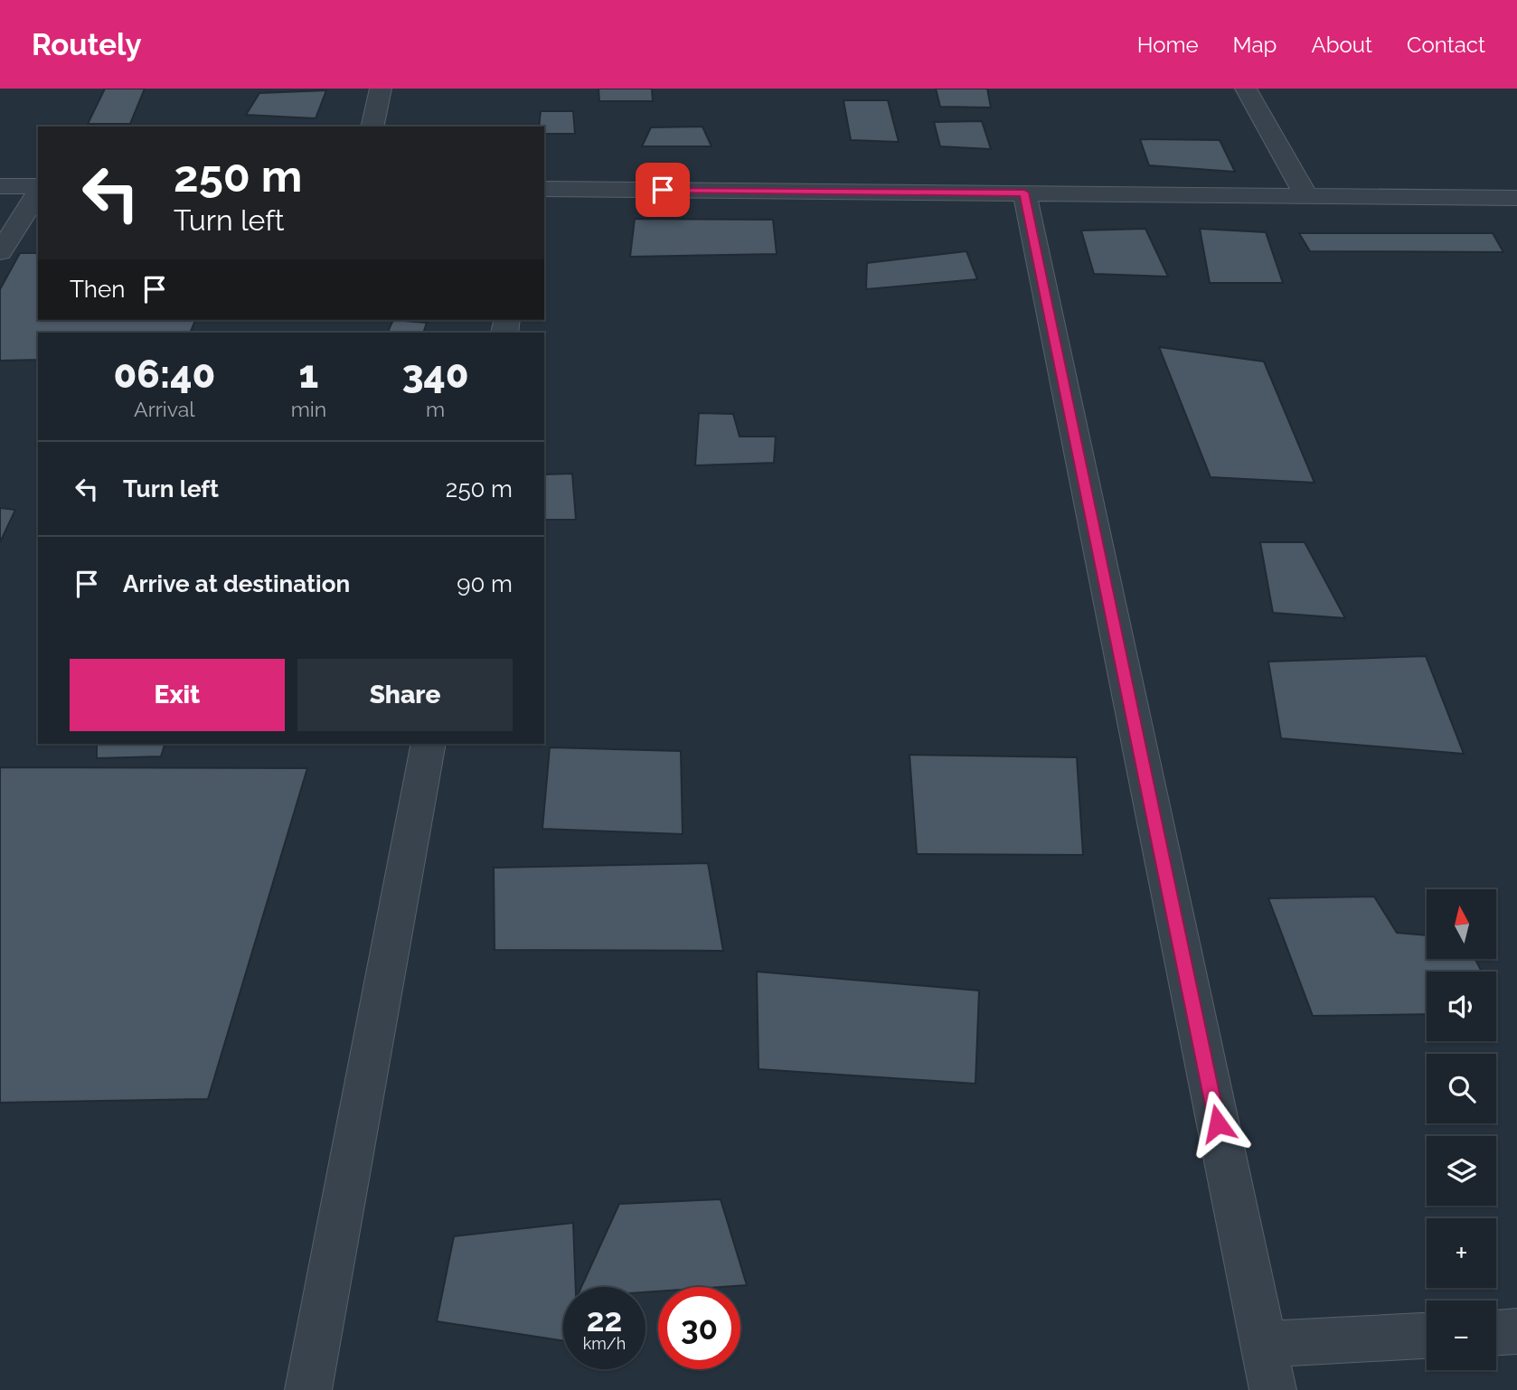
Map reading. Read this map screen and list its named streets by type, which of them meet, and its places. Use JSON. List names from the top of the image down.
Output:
{
  "north": "top",
  "page": {
    "header": "Routely",
    "nav": [
      "Home",
      "Map",
      "About",
      "Contact"
    ],
    "turn": ["250 m", "Turn left"],
    "then": "Then",
    "eta": [
      "06:40",
      "Arrival",
      "1",
      "min",
      "340",
      "m"
    ],
    "list": [
      {
        "name": "Turn left",
        "value": "250 m"
      },
      {
        "name": "Arrive at destination",
        "value": "90 m"
      }
    ],
    "buttons": ["Exit", "Share"],
    "map_buttons": ["+", "−"],
    "speed": "22 km/h",
    "limit": "30"
  }
}
